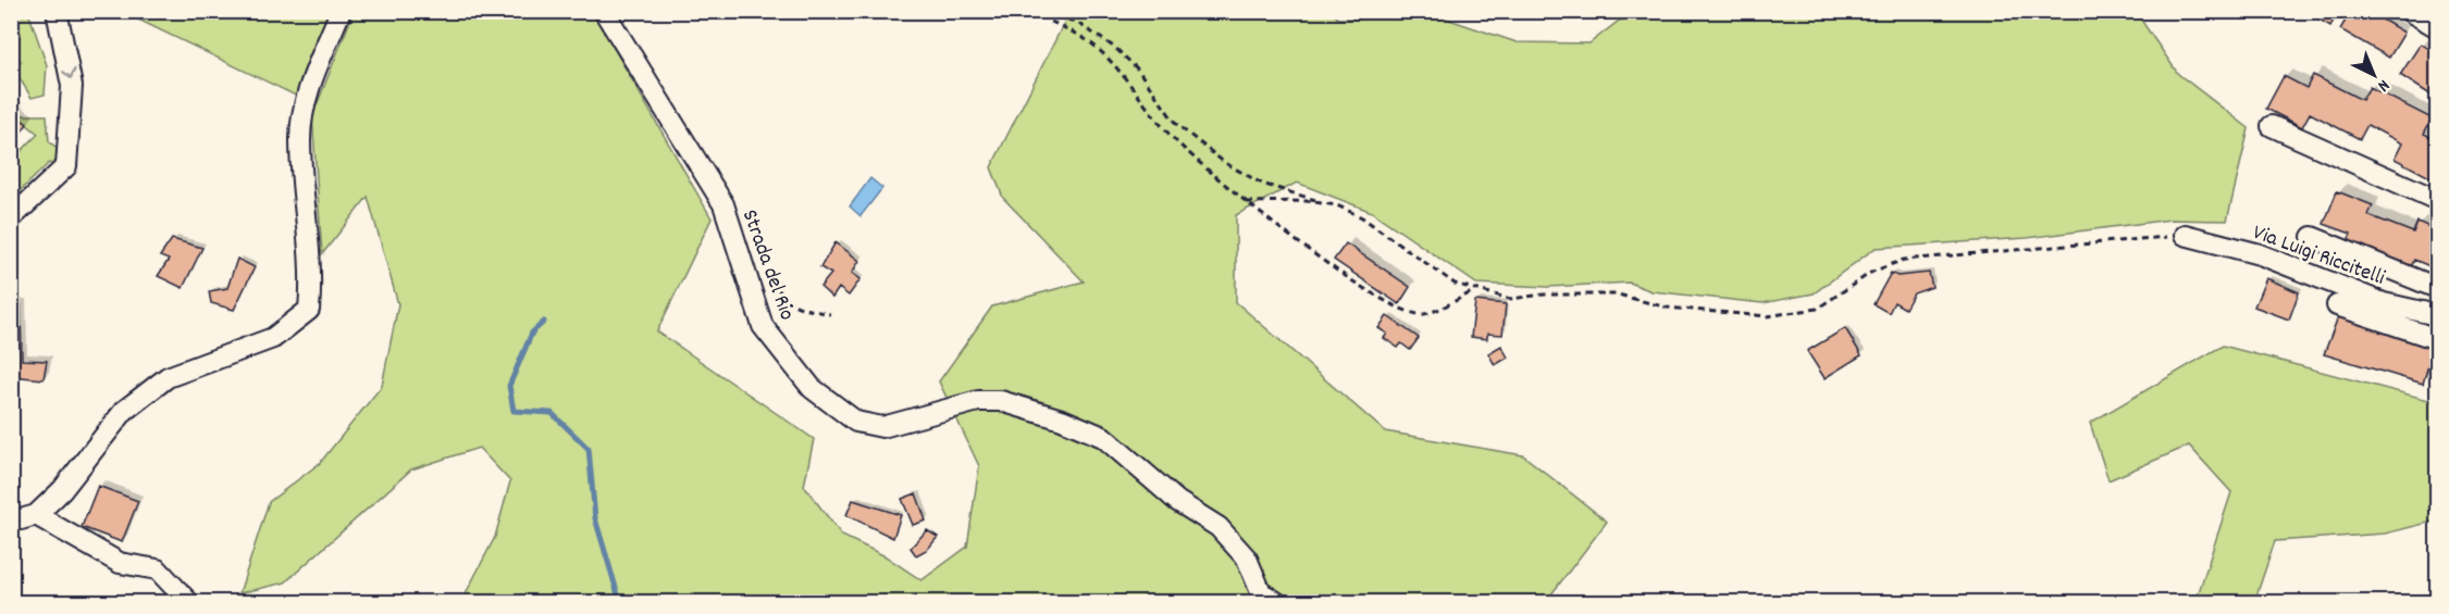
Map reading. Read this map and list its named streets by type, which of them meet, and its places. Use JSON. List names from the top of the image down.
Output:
{
  "streets": {
    "street": ["Via Luigi Riccitelli", "Strada del Rio"]
  },
  "north": "bottom right"
}
